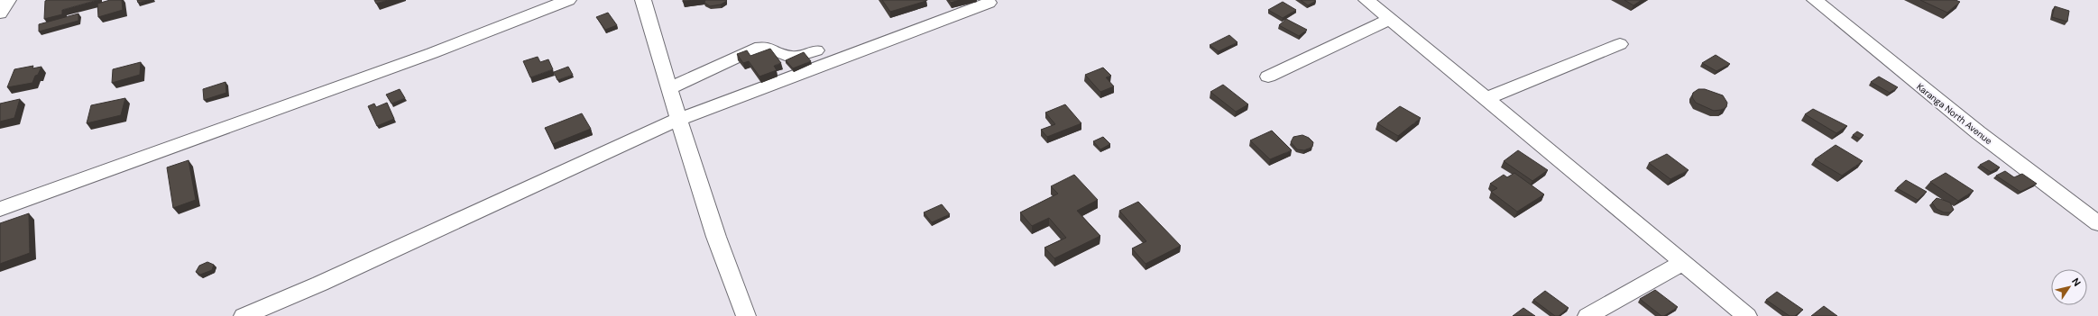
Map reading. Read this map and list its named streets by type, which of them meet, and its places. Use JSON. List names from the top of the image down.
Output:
{
  "streets": {
    "street": ["Karanga North Avenue"]
  },
  "north": "top right"
}
